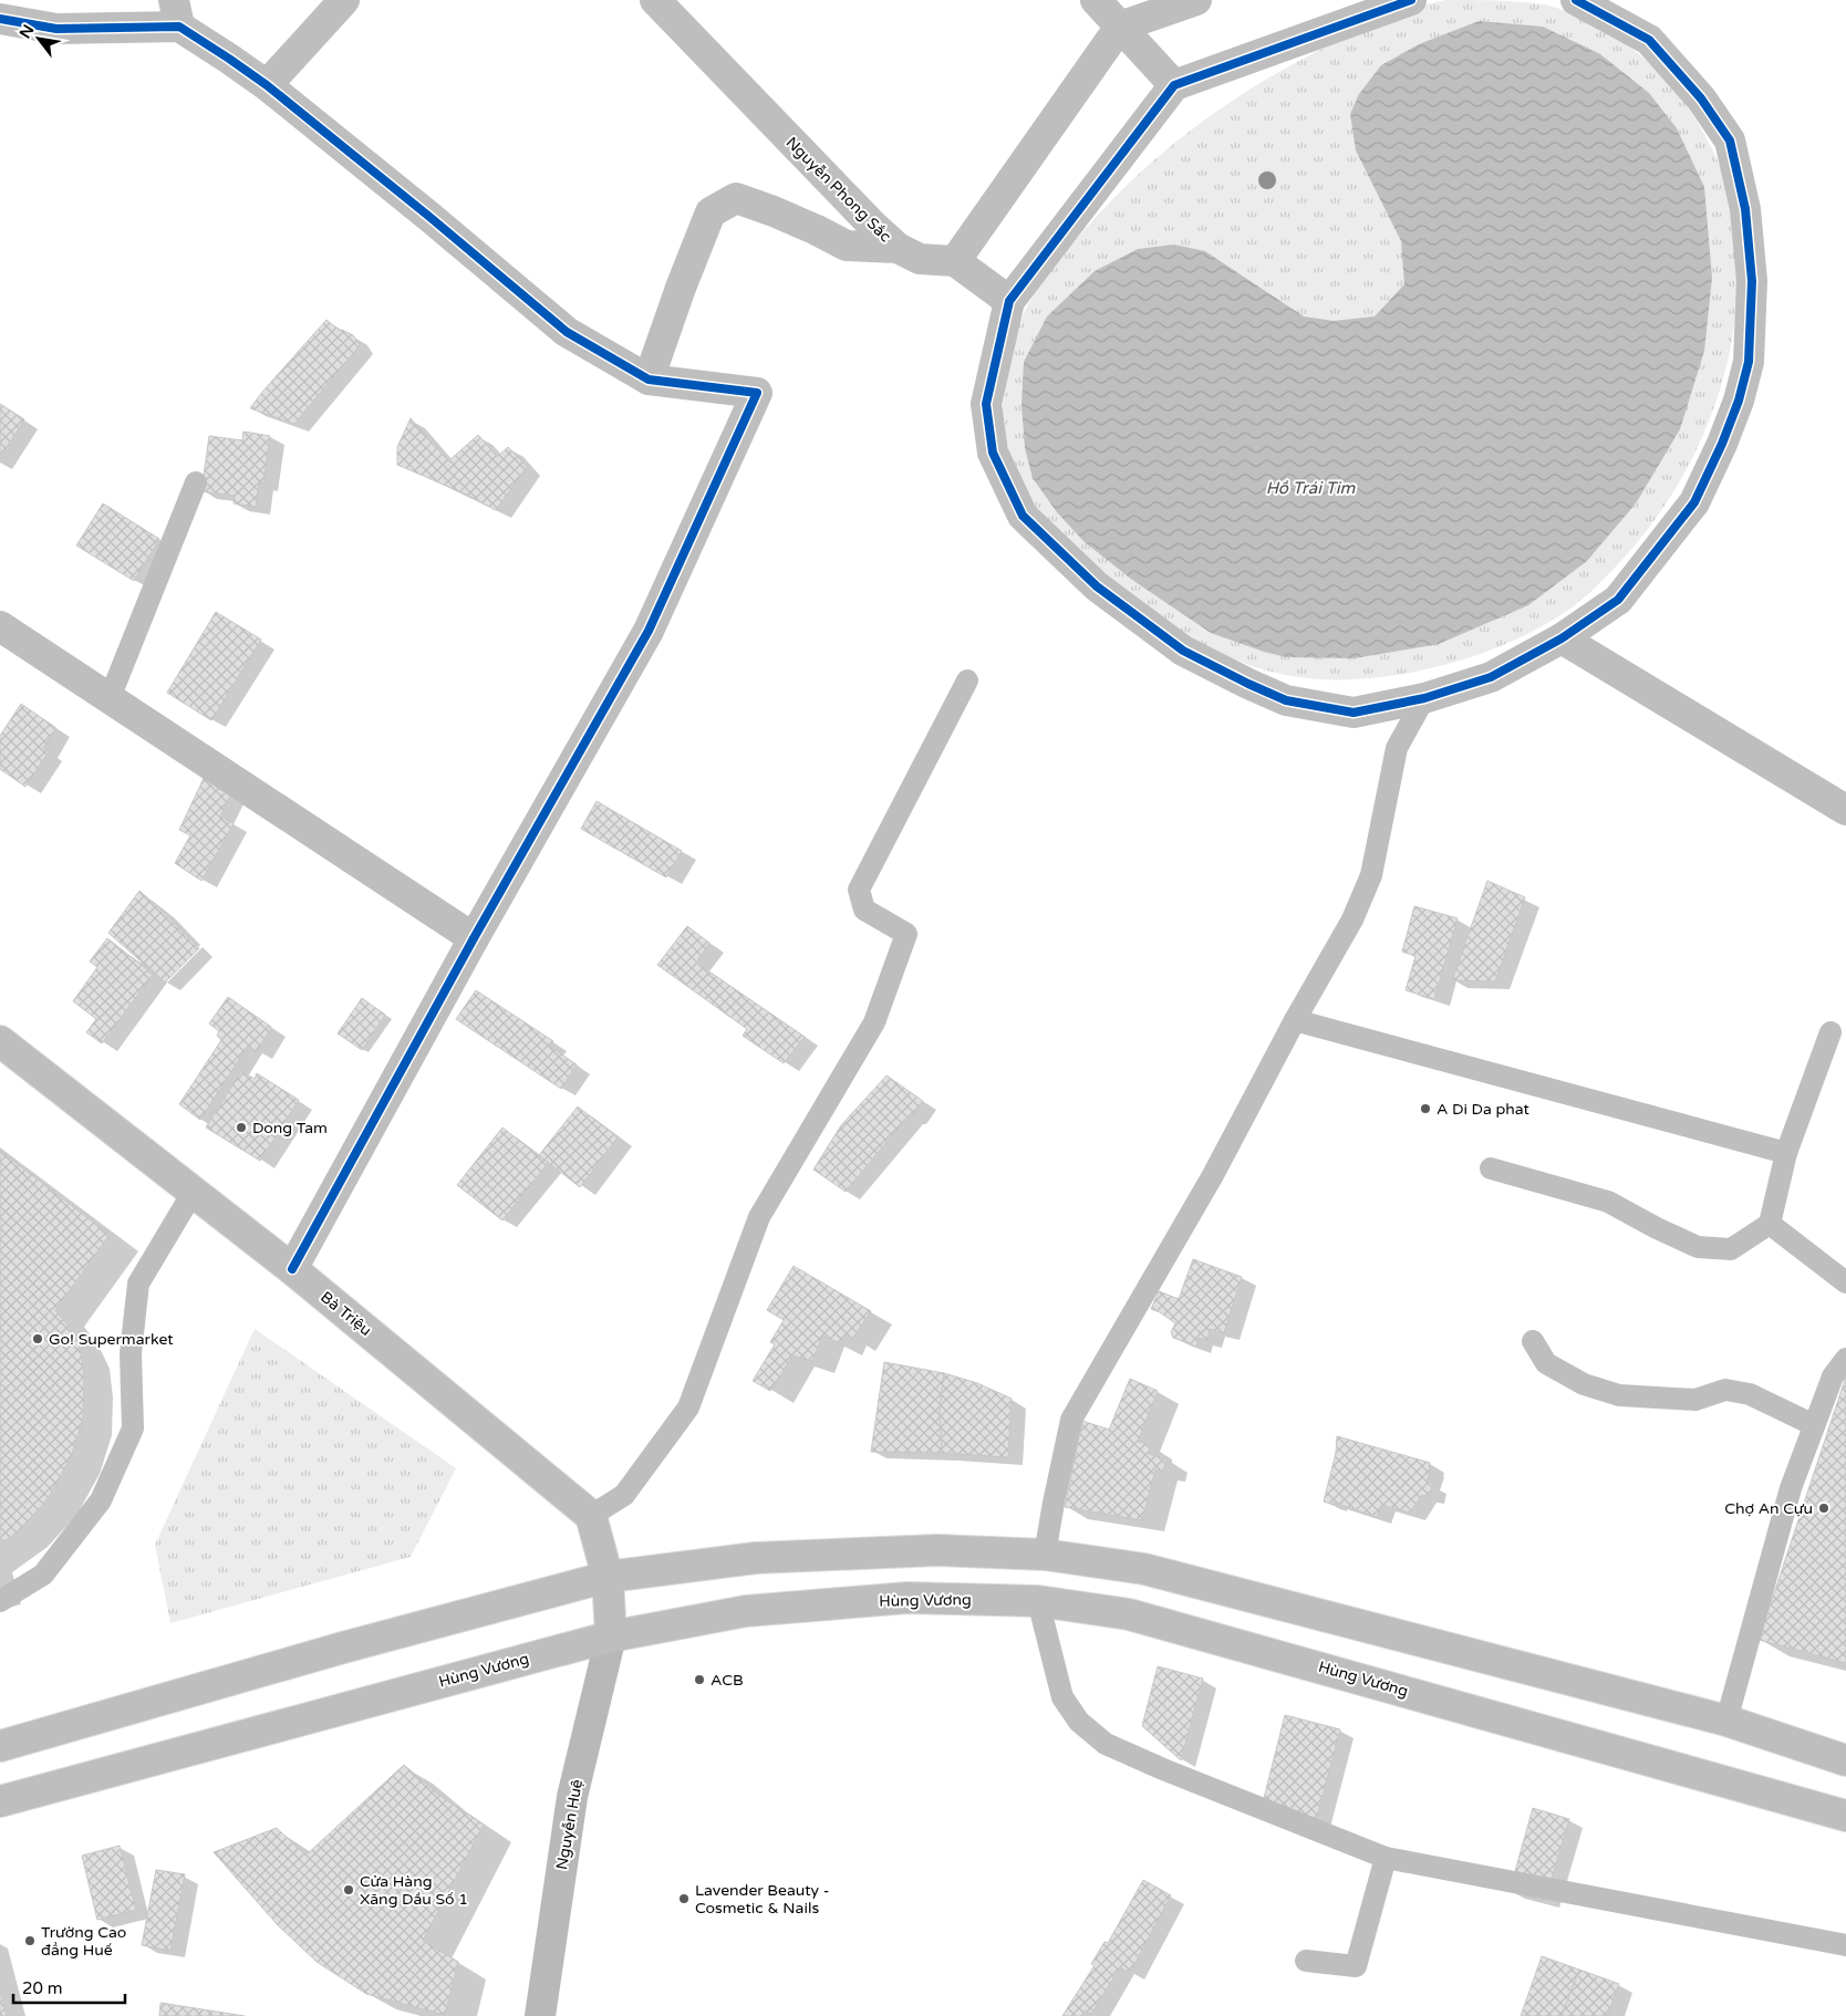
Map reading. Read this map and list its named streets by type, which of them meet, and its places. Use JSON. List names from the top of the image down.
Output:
{
  "streets": {
    "main road": [
      "Nguyễn Phong Sắc",
      "Bà Triệu",
      "Hùng Vương",
      "Nguyễn Huệ"
    ]
  },
  "crossings": [
    ["Hùng Vương", "Nguyễn Huệ"]
  ],
  "water": ["Hồ Trái Tim"],
  "places": [
    "A Di Da phat",
    "Dong Tam",
    "Go! Supermarket",
    "Chợ An Cựu",
    "ACB",
    "Cửa Hàng Xăng Dầu Số 1",
    "Lavender Beauty - Cosmetic & Nails",
    "Trường Cao đẳng Huế"
  ],
  "scale_bar": "20 m",
  "north": "top left"
}
